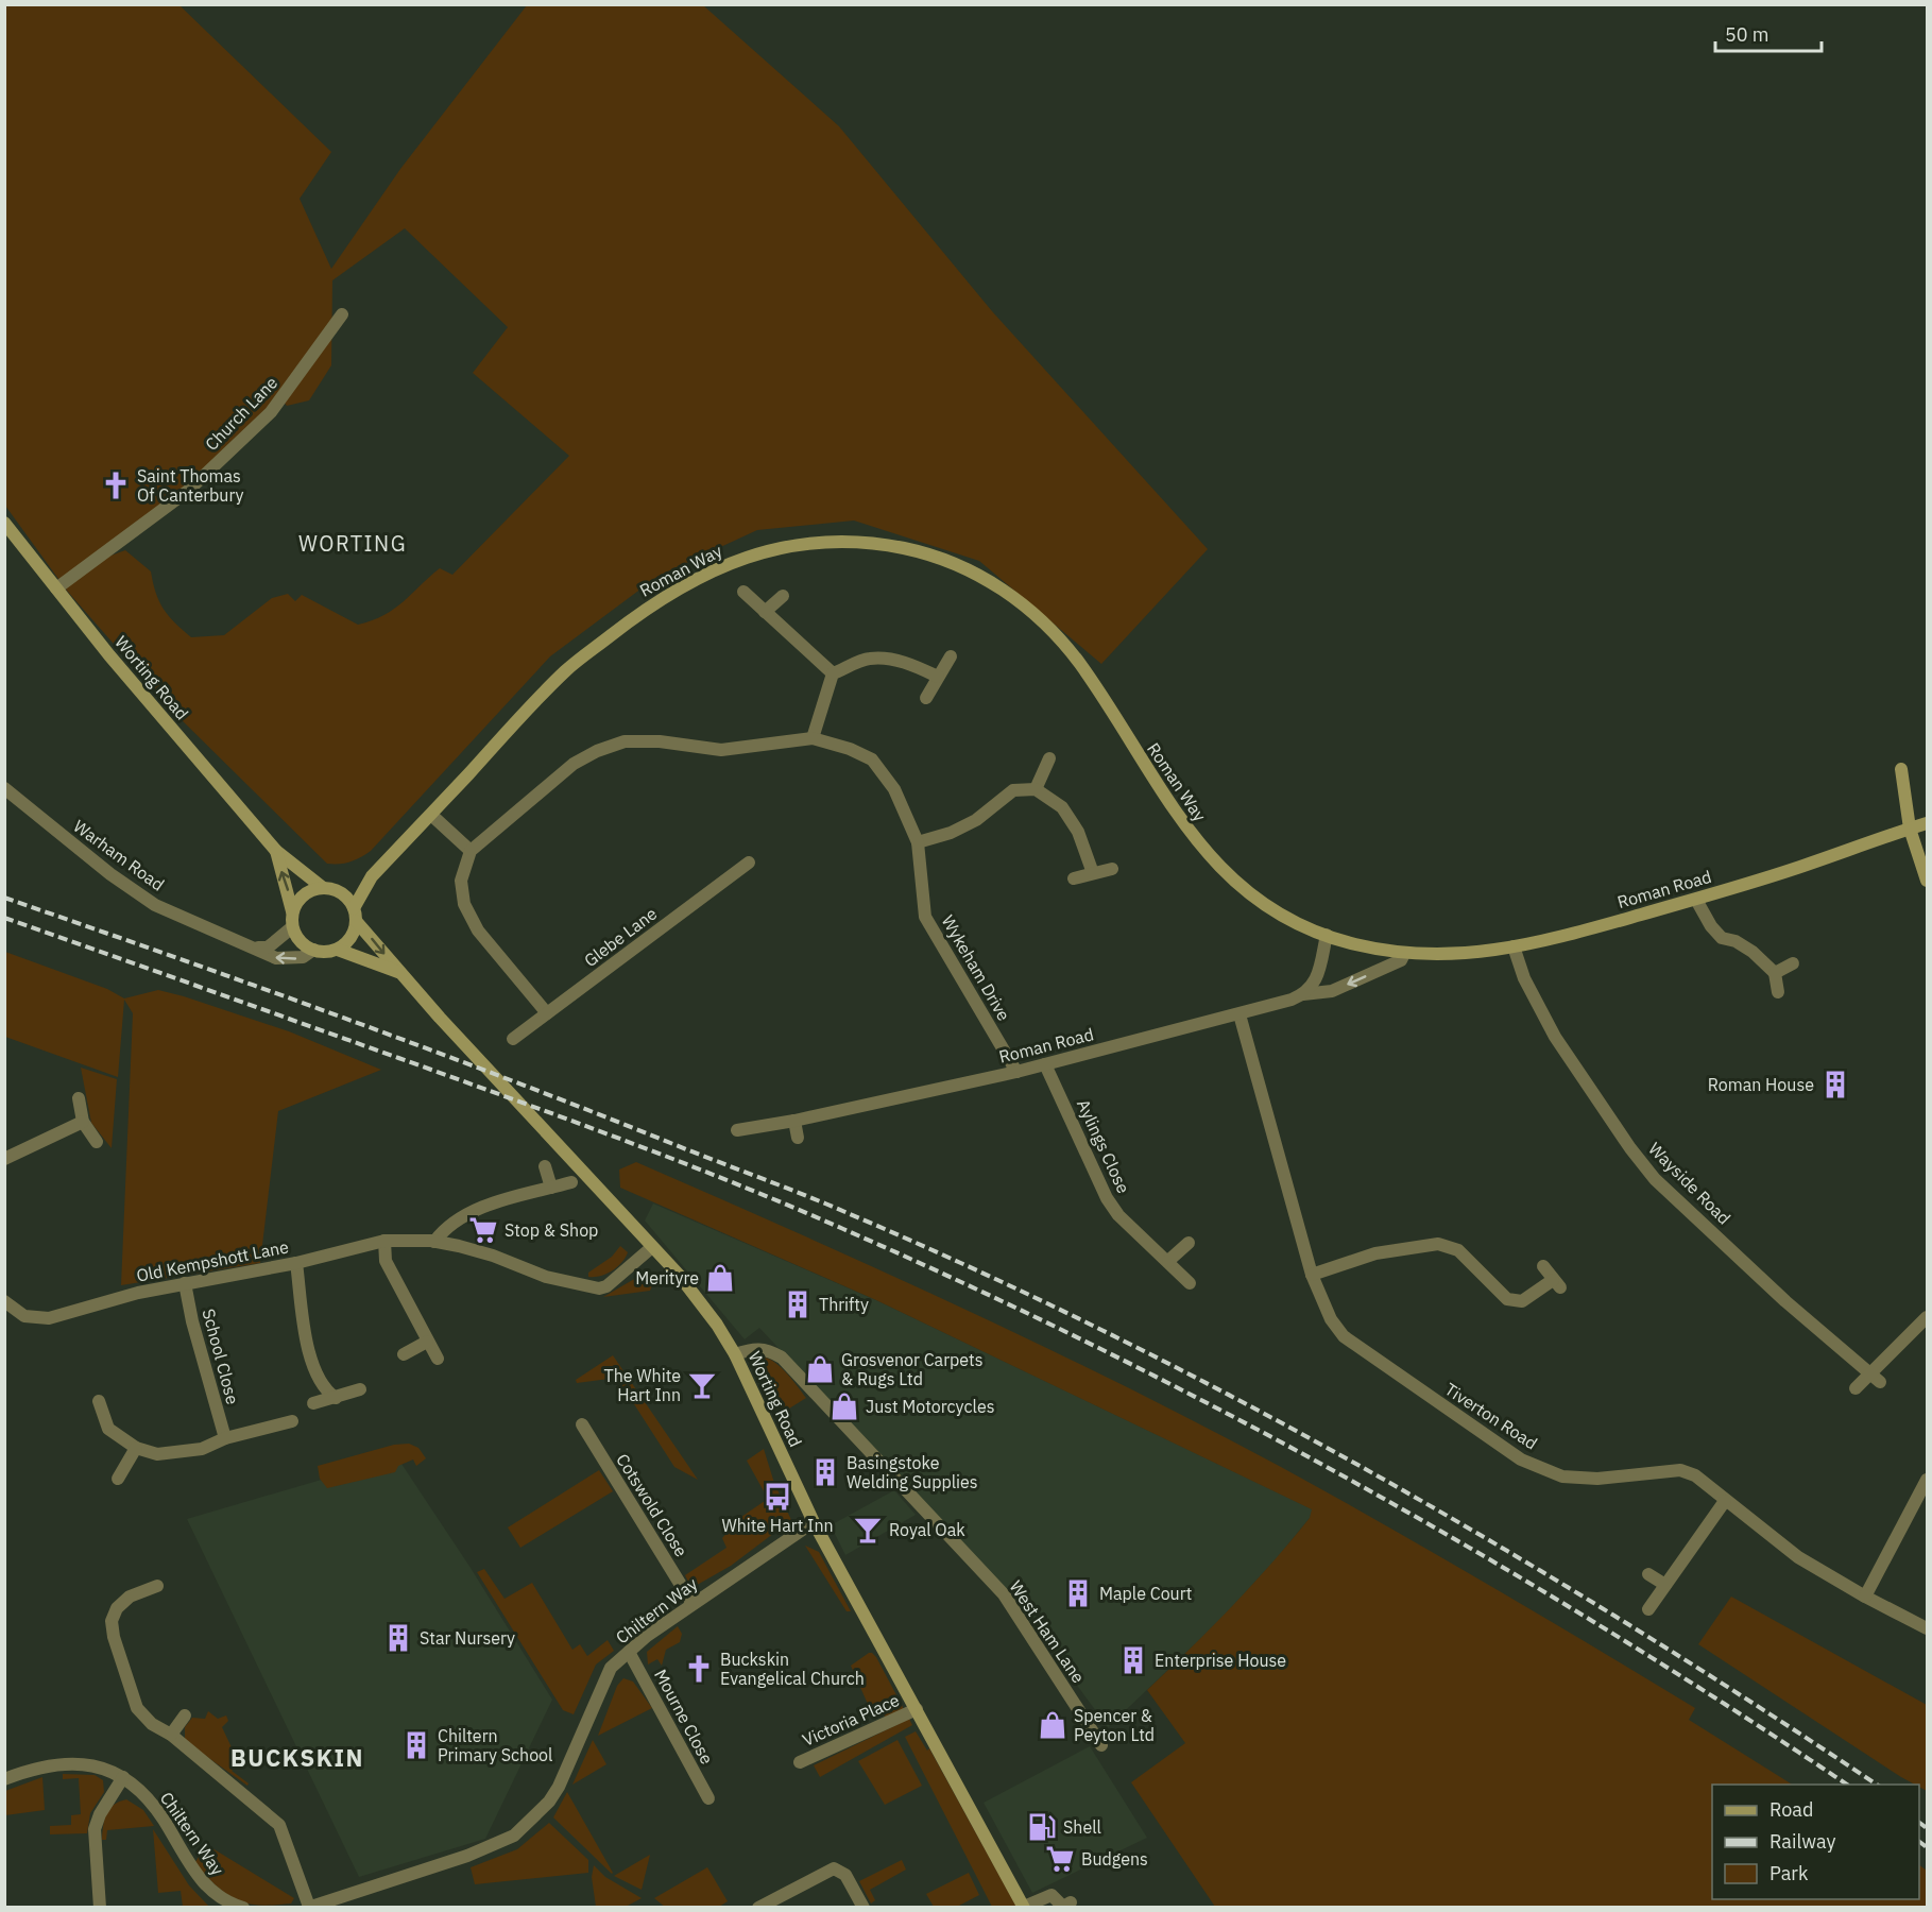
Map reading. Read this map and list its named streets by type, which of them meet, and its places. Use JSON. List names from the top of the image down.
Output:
{
  "streets": {
    "street": [
      "Church Lane",
      "Roman Way",
      "Worting Road",
      "Warham Road",
      "Roman Road",
      "Glebe Lane",
      "Wykeham Drive",
      "Aylings Close",
      "Wayside Road",
      "Old Kempshott Lane",
      "School Close",
      "Tiverton Road",
      "Cotswold Close",
      "Chiltern Way",
      "West Ham Lane",
      "Mourne Close",
      "Victoria Place"
    ]
  },
  "crossings": [
    ["Church Lane", "Worting Road"],
    ["Roman Way", "Worting Road"],
    ["Roman Way", "Warham Road"],
    ["Roman Way", "Roman Road"],
    ["Worting Road", "Warham Road"],
    ["Worting Road", "Old Kempshott Lane"],
    ["Worting Road", "Chiltern Way"],
    ["Worting Road", "West Ham Lane"],
    ["Worting Road", "Victoria Place"],
    ["Roman Road", "Wykeham Drive"],
    ["Roman Road", "Aylings Close"],
    ["Roman Road", "Wayside Road"],
    ["Roman Road", "Tiverton Road"],
    ["Old Kempshott Lane", "School Close"],
    ["Cotswold Close", "Chiltern Way"],
    ["Chiltern Way", "Mourne Close"]
  ],
  "districts": ["WORTING", "BUCKSKIN"],
  "places": {
    "church": ["Saint Thomas Of Canterbury", "Buckskin Evangelical Church"],
    "building": [
      "Roman House",
      "Thrifty",
      "Basingstoke Welding Supplies",
      "Maple Court",
      "Star Nursery",
      "Enterprise House",
      "Chiltern Primary School"
    ],
    "supermarket": ["Stop & Shop", "Budgens"],
    "shop": [
      "Merityre",
      "Grosvenor Carpets & Rugs Ltd",
      "Just Motorcycles",
      "Spencer & Peyton Ltd"
    ],
    "bar": ["The White Hart Inn", "Royal Oak"],
    "bus stop": ["White Hart Inn"],
    "fuel station": ["Shell"]
  },
  "legend": ["Road", "Railway", "Park"],
  "scale_bar": "50 m"
}
